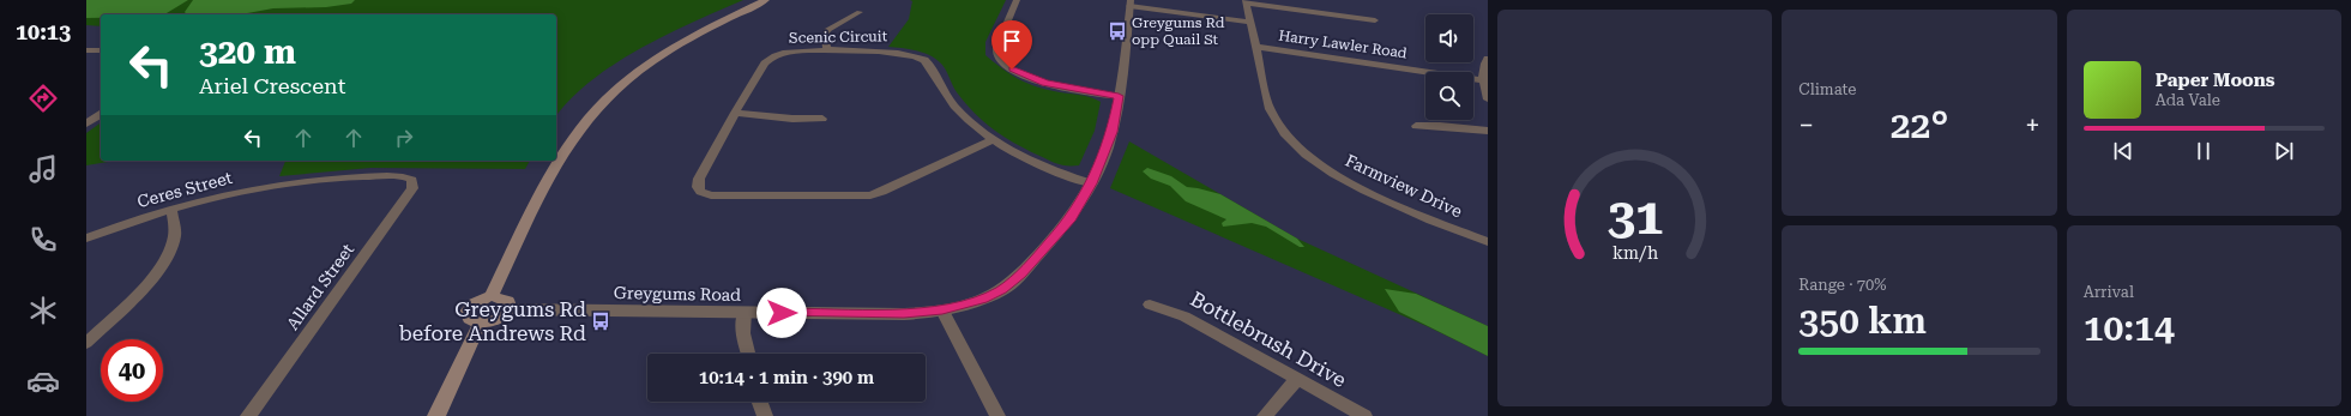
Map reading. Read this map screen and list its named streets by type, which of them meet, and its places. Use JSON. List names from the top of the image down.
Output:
{
  "streets": {
    "street": [
      "Scenic Circuit",
      "Harry Lawler Road",
      "Farmview Drive",
      "Ceres Street",
      "Allard Street",
      "Greygums Road",
      "Bottlebrush Drive"
    ]
  },
  "crossings": [
    ["Scenic Circuit", "Greygums Road"],
    ["Harry Lawler Road", "Farmview Drive"],
    ["Ceres Street", "Allard Street"]
  ],
  "places": {
    "bus stop": ["Greygums Rd opp Quail St", "Greygums Rd before Andrews Rd"]
  },
  "page": {
    "tabs": "10:13",
    "tile": [
      "Climate",
      ["Range · 70%", "350 km"],
      ["Arrival", "10:14"]
    ],
    "turn": ["320 m", "Ariel Crescent"],
    "song": ["Paper Moons", "Ada Vale"],
    "heat": ["−", "22°", "+"],
    "limit": "40",
    "trip": "10:14 · 1 min · 390 m",
    "gauge": ["31", "km/h"]
  }
}
